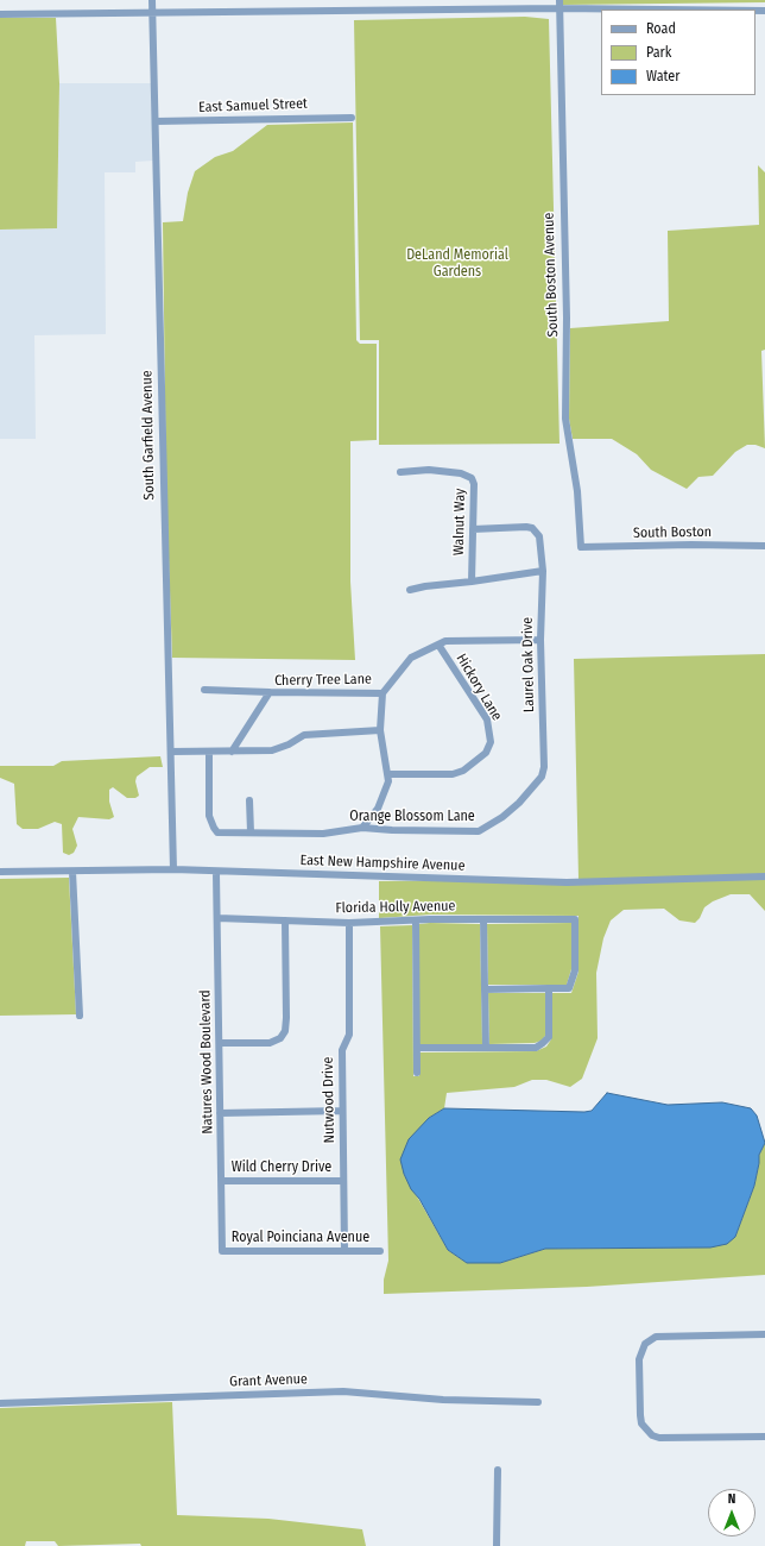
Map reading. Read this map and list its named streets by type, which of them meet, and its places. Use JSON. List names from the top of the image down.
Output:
{
  "streets": {
    "street": [
      "East Samuel Street",
      "South Boston Avenue",
      "South Garfield Avenue",
      "Walnut Way",
      "South Boston",
      "Laurel Oak Drive",
      "Cherry Tree Lane",
      "Hickory Lane",
      "Orange Blossom Lane",
      "East New Hampshire Avenue",
      "Florida Holly Avenue",
      "Natures Wood Boulevard",
      "Nutwood Drive",
      "Wild Cherry Drive",
      "Royal Poinciana Avenue",
      "Grant Avenue"
    ]
  },
  "crossings": [
    ["East Samuel Street", "South Garfield Avenue"],
    ["South Boston Avenue", "South Boston"],
    ["South Garfield Avenue", "East New Hampshire Avenue"],
    ["Walnut Way", "Laurel Oak Drive"],
    ["Laurel Oak Drive", "Cherry Tree Lane"],
    ["Laurel Oak Drive", "Orange Blossom Lane"],
    ["Cherry Tree Lane", "Hickory Lane"],
    ["East New Hampshire Avenue", "Natures Wood Boulevard"],
    ["Florida Holly Avenue", "Natures Wood Boulevard"],
    ["Florida Holly Avenue", "Nutwood Drive"],
    ["Natures Wood Boulevard", "Wild Cherry Drive"],
    ["Natures Wood Boulevard", "Royal Poinciana Avenue"],
    ["Nutwood Drive", "Wild Cherry Drive"],
    ["Nutwood Drive", "Royal Poinciana Avenue"]
  ],
  "parks": ["DeLand Memorial Gardens"],
  "legend": ["Road", "Park", "Water"],
  "north": "top"
}
